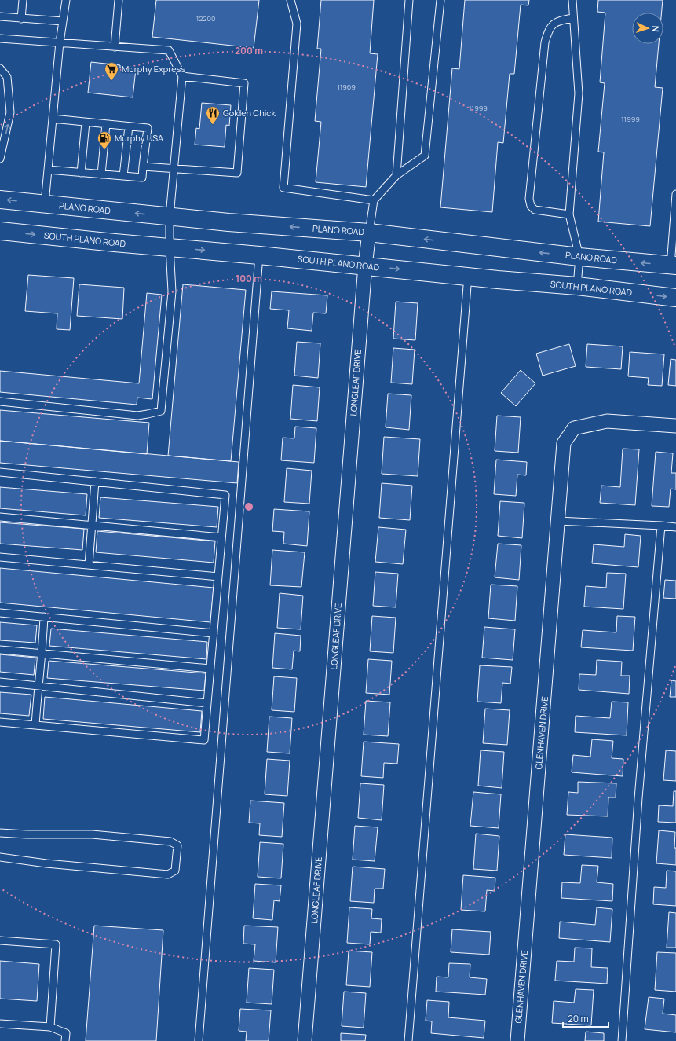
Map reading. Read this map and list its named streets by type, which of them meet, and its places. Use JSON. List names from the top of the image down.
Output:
{
  "streets": {
    "main road": ["PLANO ROAD", "SOUTH PLANO ROAD"],
    "street": ["LONGLEAF DRIVE", "GLENHAVEN DRIVE"]
  },
  "crossings": [
    ["PLANO ROAD", "LONGLEAF DRIVE"],
    ["SOUTH PLANO ROAD", "LONGLEAF DRIVE"]
  ],
  "one_way": ["PLANO ROAD", "SOUTH PLANO ROAD"],
  "places": {
    "supermarket": ["Murphy Express"],
    "restaurant": ["Golden Chick"],
    "fuel station": ["Murphy USA"]
  },
  "house_numbers": [
    "12200",
    "11969",
    "11999",
    "11999"
  ],
  "scale_bar": "20 m",
  "north": "right",
  "rings": ["200 m", "100 m"]
}
